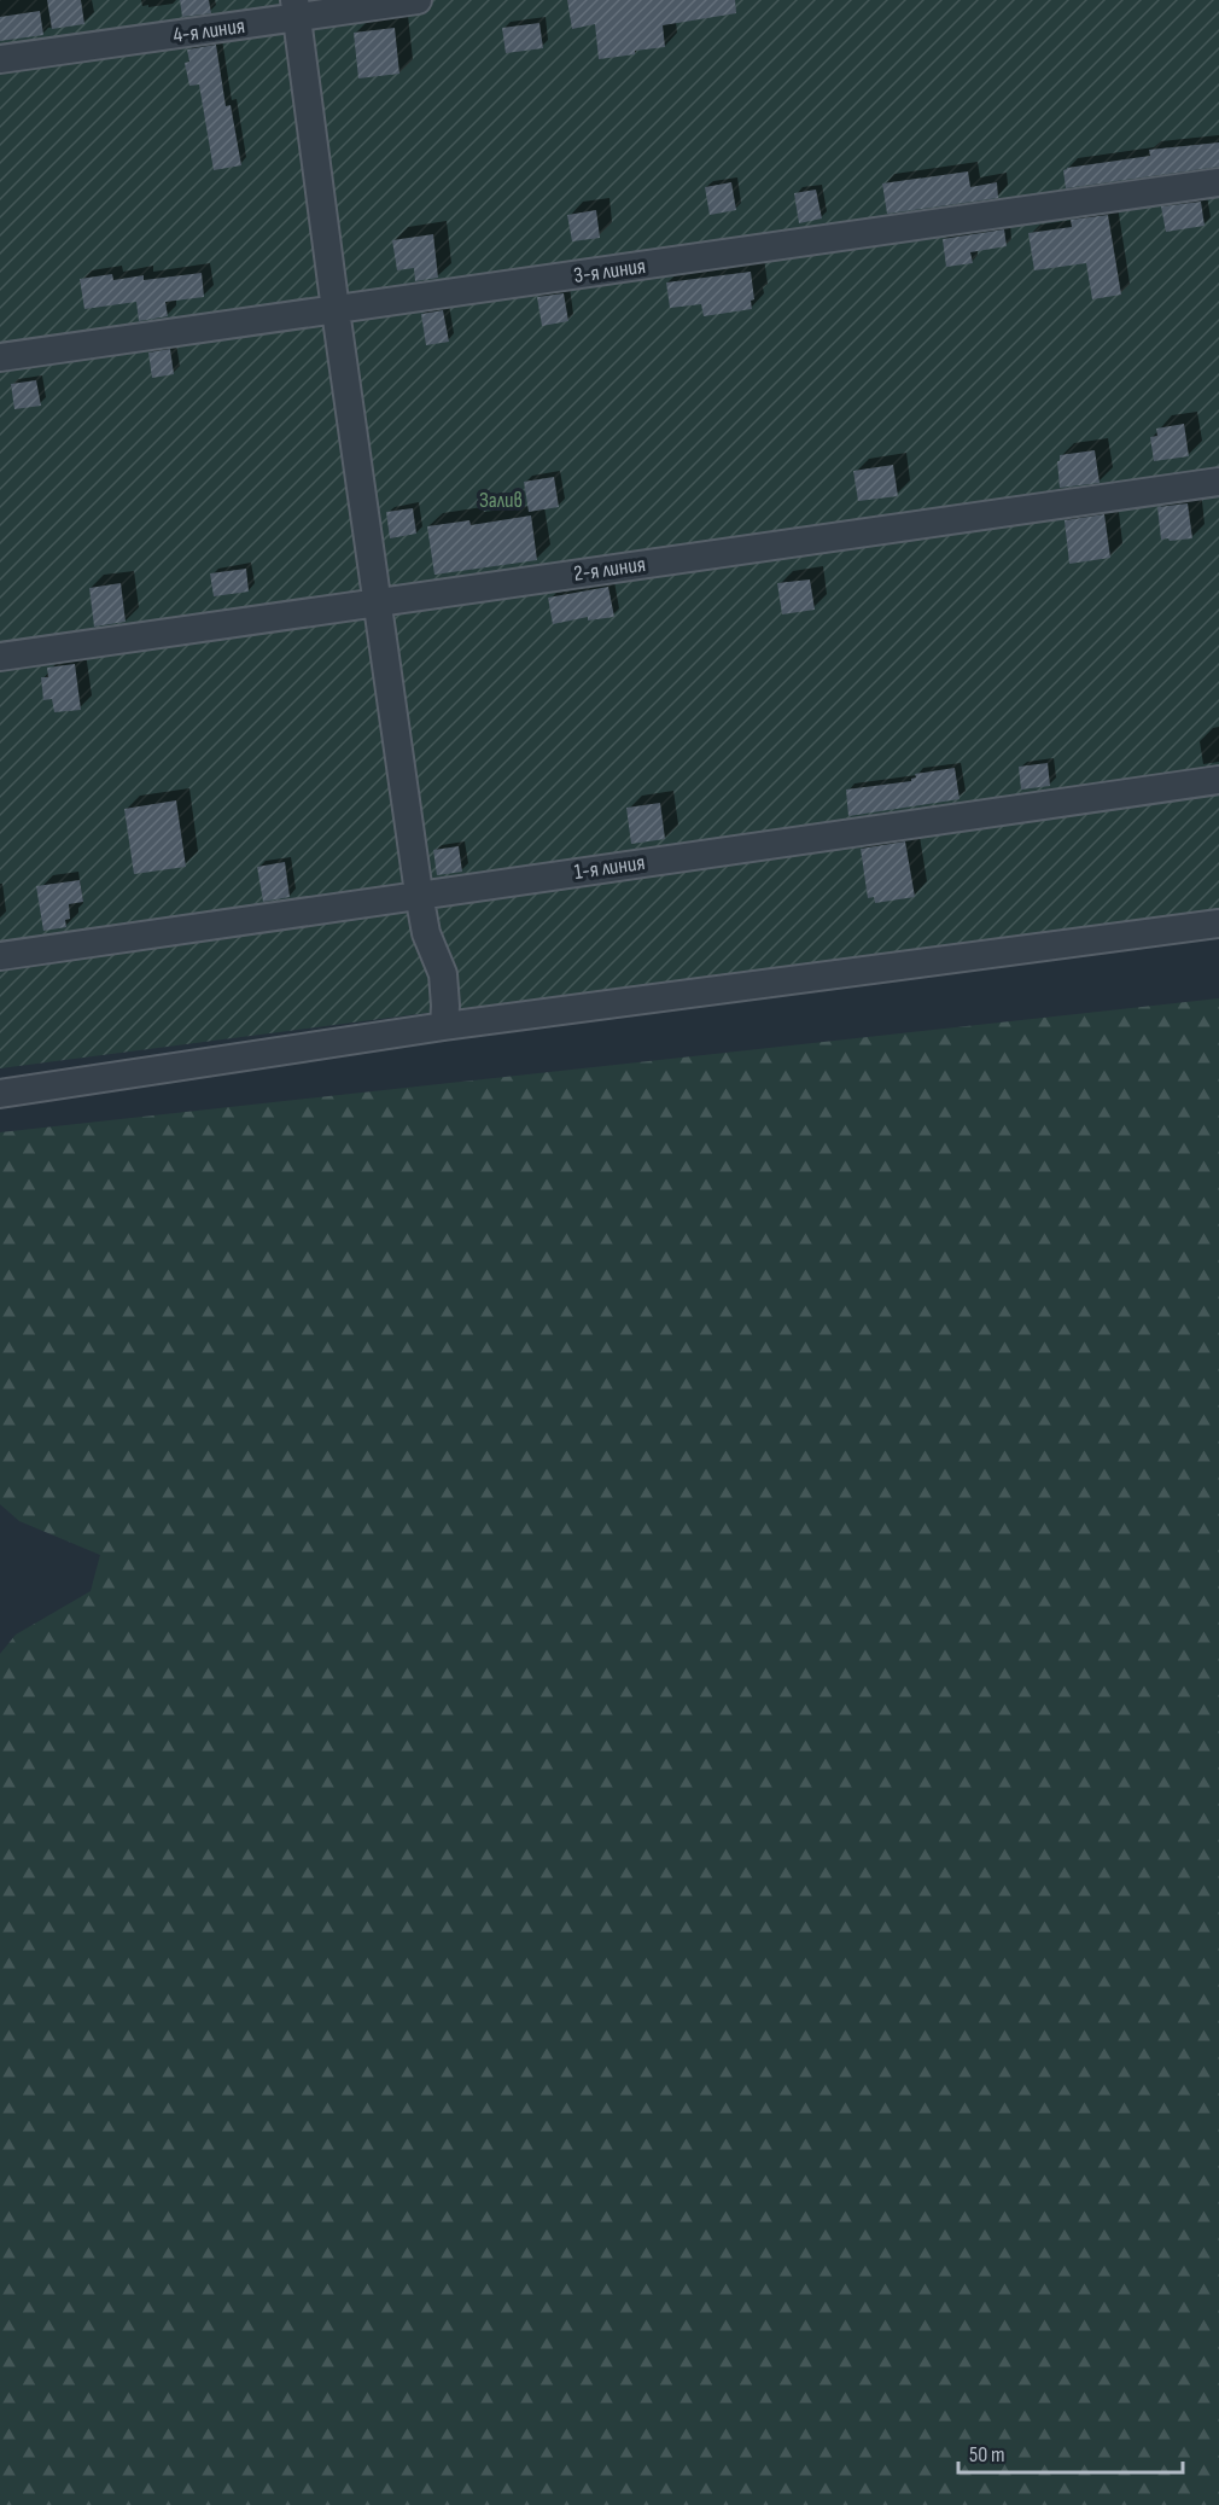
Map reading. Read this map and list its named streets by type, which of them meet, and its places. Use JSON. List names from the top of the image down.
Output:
{
  "streets": {
    "street": [
      "4-я линия",
      "3-я линия",
      "2-я линия",
      "1-я линия"
    ]
  },
  "parks": ["Залив"],
  "scale_bar": "50 m"
}
